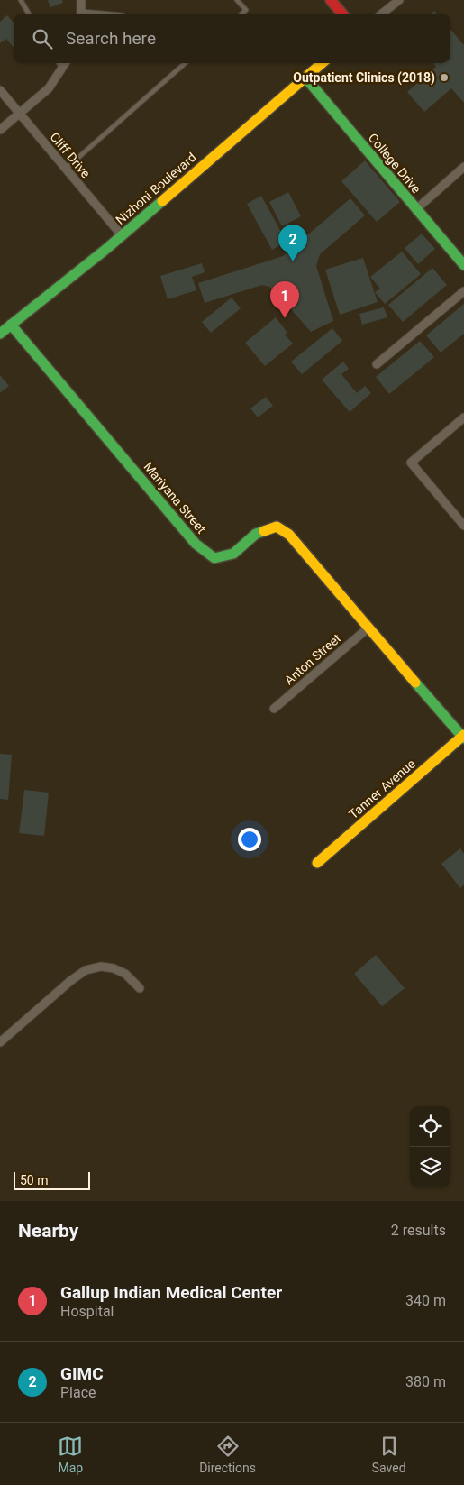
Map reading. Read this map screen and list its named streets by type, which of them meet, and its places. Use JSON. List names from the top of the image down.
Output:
{
  "streets": {
    "street": [
      "Cliff Drive",
      "College Drive",
      "Nizhoni Boulevard",
      "Mariyana Street",
      "Anton Street",
      "Tanner Avenue"
    ]
  },
  "crossings": [
    ["Cliff Drive", "Nizhoni Boulevard"],
    ["College Drive", "Nizhoni Boulevard"],
    ["Nizhoni Boulevard", "Mariyana Street"],
    ["Mariyana Street", "Anton Street"],
    ["Mariyana Street", "Tanner Avenue"]
  ],
  "places": ["Outpatient Clinics (2018)"],
  "scale_bar": "50 m",
  "page": {
    "search": "Search here",
    "pins": ["2", "1"],
    "scale": "50 m",
    "heading": ["Nearby", "2 results"],
    "list": [
      {
        "mark": "1",
        "name": "Gallup Indian Medical Center",
        "note": "Hospital",
        "value": "340 m"
      },
      {
        "mark": "2",
        "name": "GIMC",
        "note": "Place",
        "value": "380 m"
      }
    ],
    "nav": ["Map", "Directions", "Saved"]
  }
}
